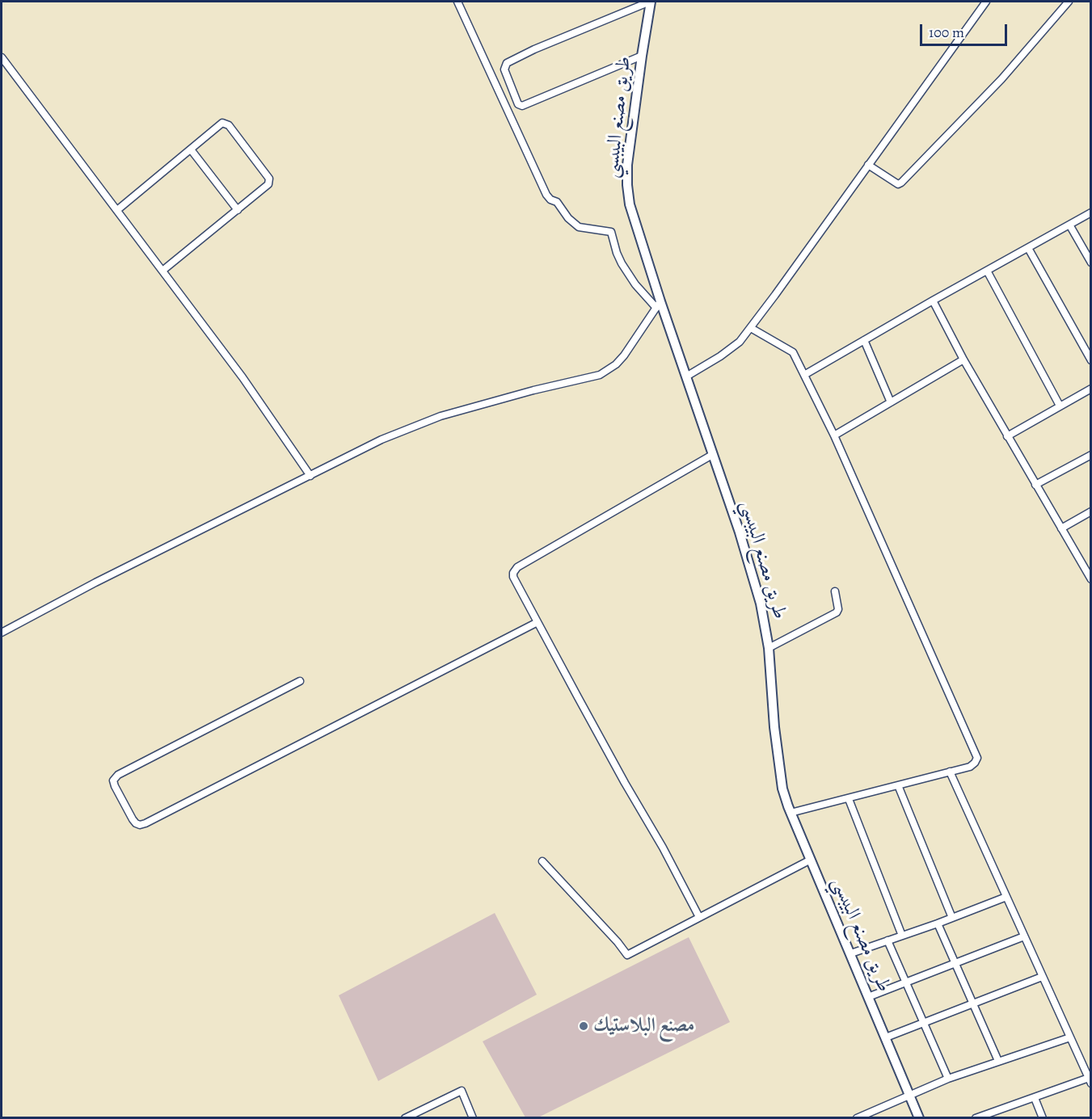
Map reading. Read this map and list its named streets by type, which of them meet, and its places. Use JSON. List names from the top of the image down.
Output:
{
  "streets": {
    "main road": ["طريق مصنع البيبسي"]
  },
  "places": ["مصنع البلاستيك"],
  "scale_bar": "100 m"
}
